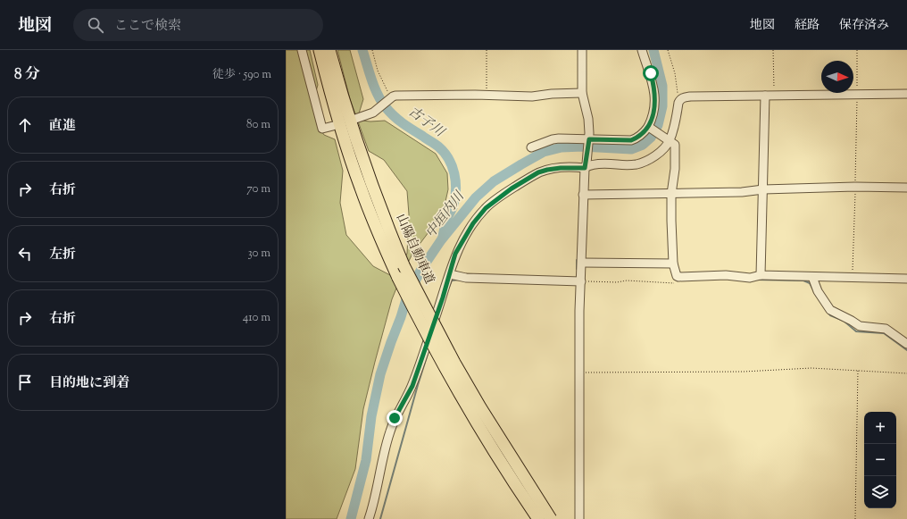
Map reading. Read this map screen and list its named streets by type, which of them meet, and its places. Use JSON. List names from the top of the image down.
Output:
{
  "streets": {
    "highway": ["山陽自動車道"]
  },
  "water": ["古子川", "中垣内川"],
  "north": "right",
  "page": {
    "header": "地図",
    "search": "ここで検索",
    "nav": ["地図", "経路", "保存済み"],
    "heading": ["8 分", "徒歩 · 590 m"],
    "list": [
      ["直進", "80 m"],
      ["右折", "70 m"],
      ["左折", "30 m"],
      ["右折", "410 m"],
      "目的地に到着"
    ],
    "map_buttons": ["+", "−"]
  }
}
